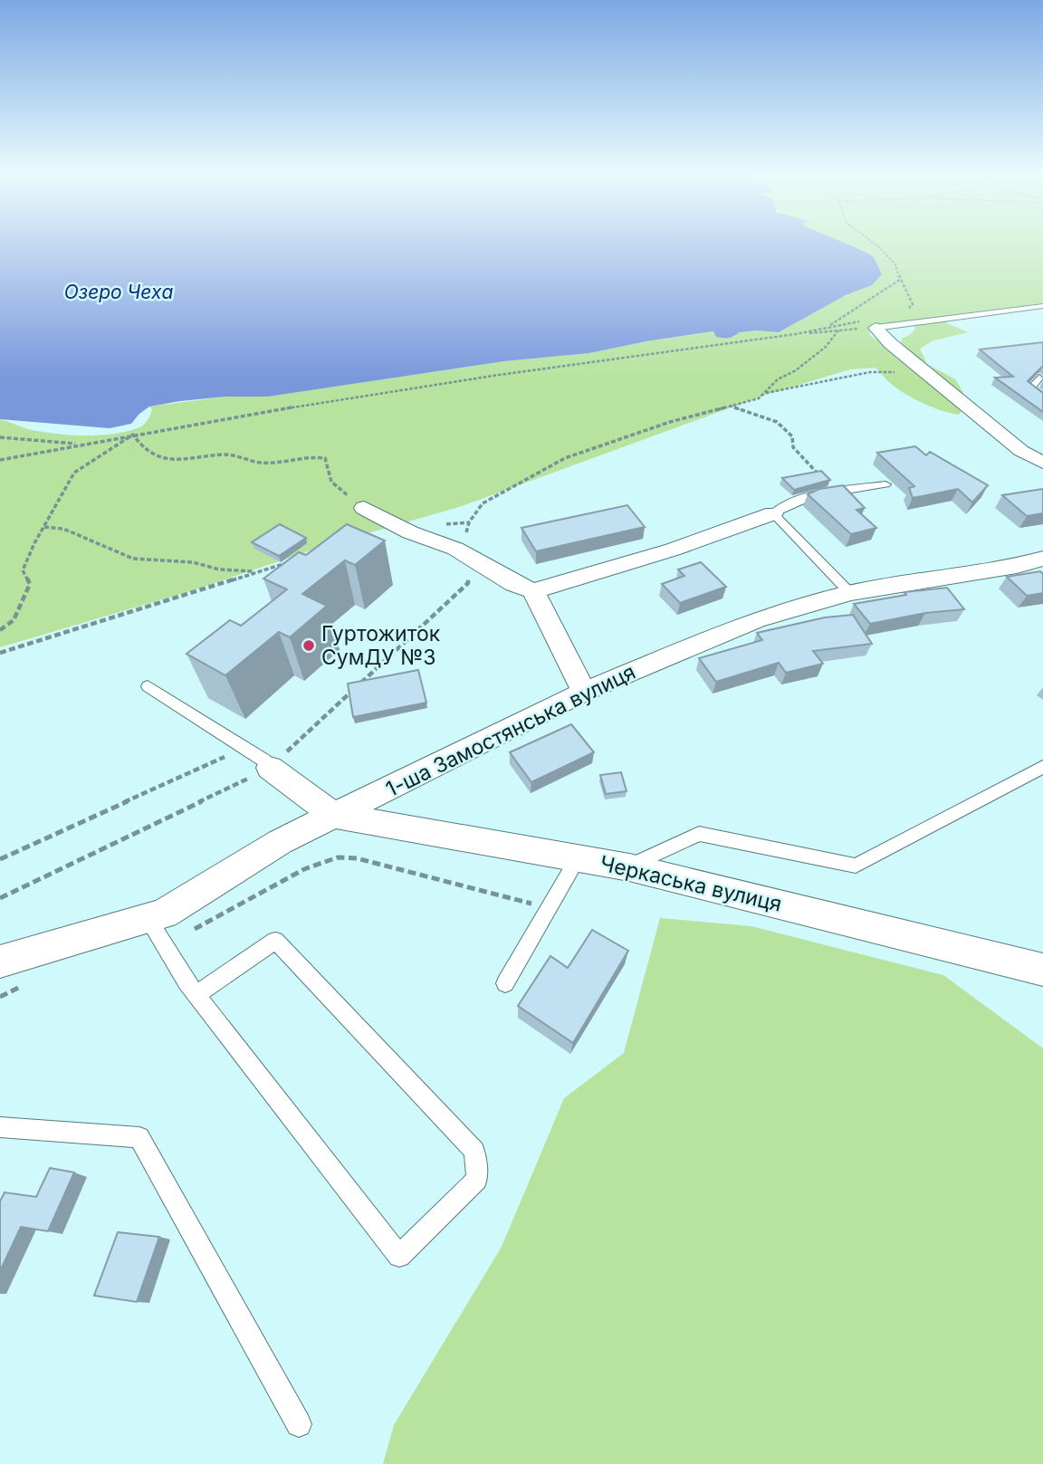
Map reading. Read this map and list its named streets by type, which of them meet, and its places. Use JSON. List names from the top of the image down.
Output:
{
  "streets": {
    "street": ["1-ша Замостянська вулиця", "Черкаська вулиця"]
  },
  "crossings": [
    ["1-ша Замостянська вулиця", "Черкаська вулиця"]
  ],
  "water": ["Озеро Чеха"],
  "places": ["Гуртожиток СумДУ №3"]
}
